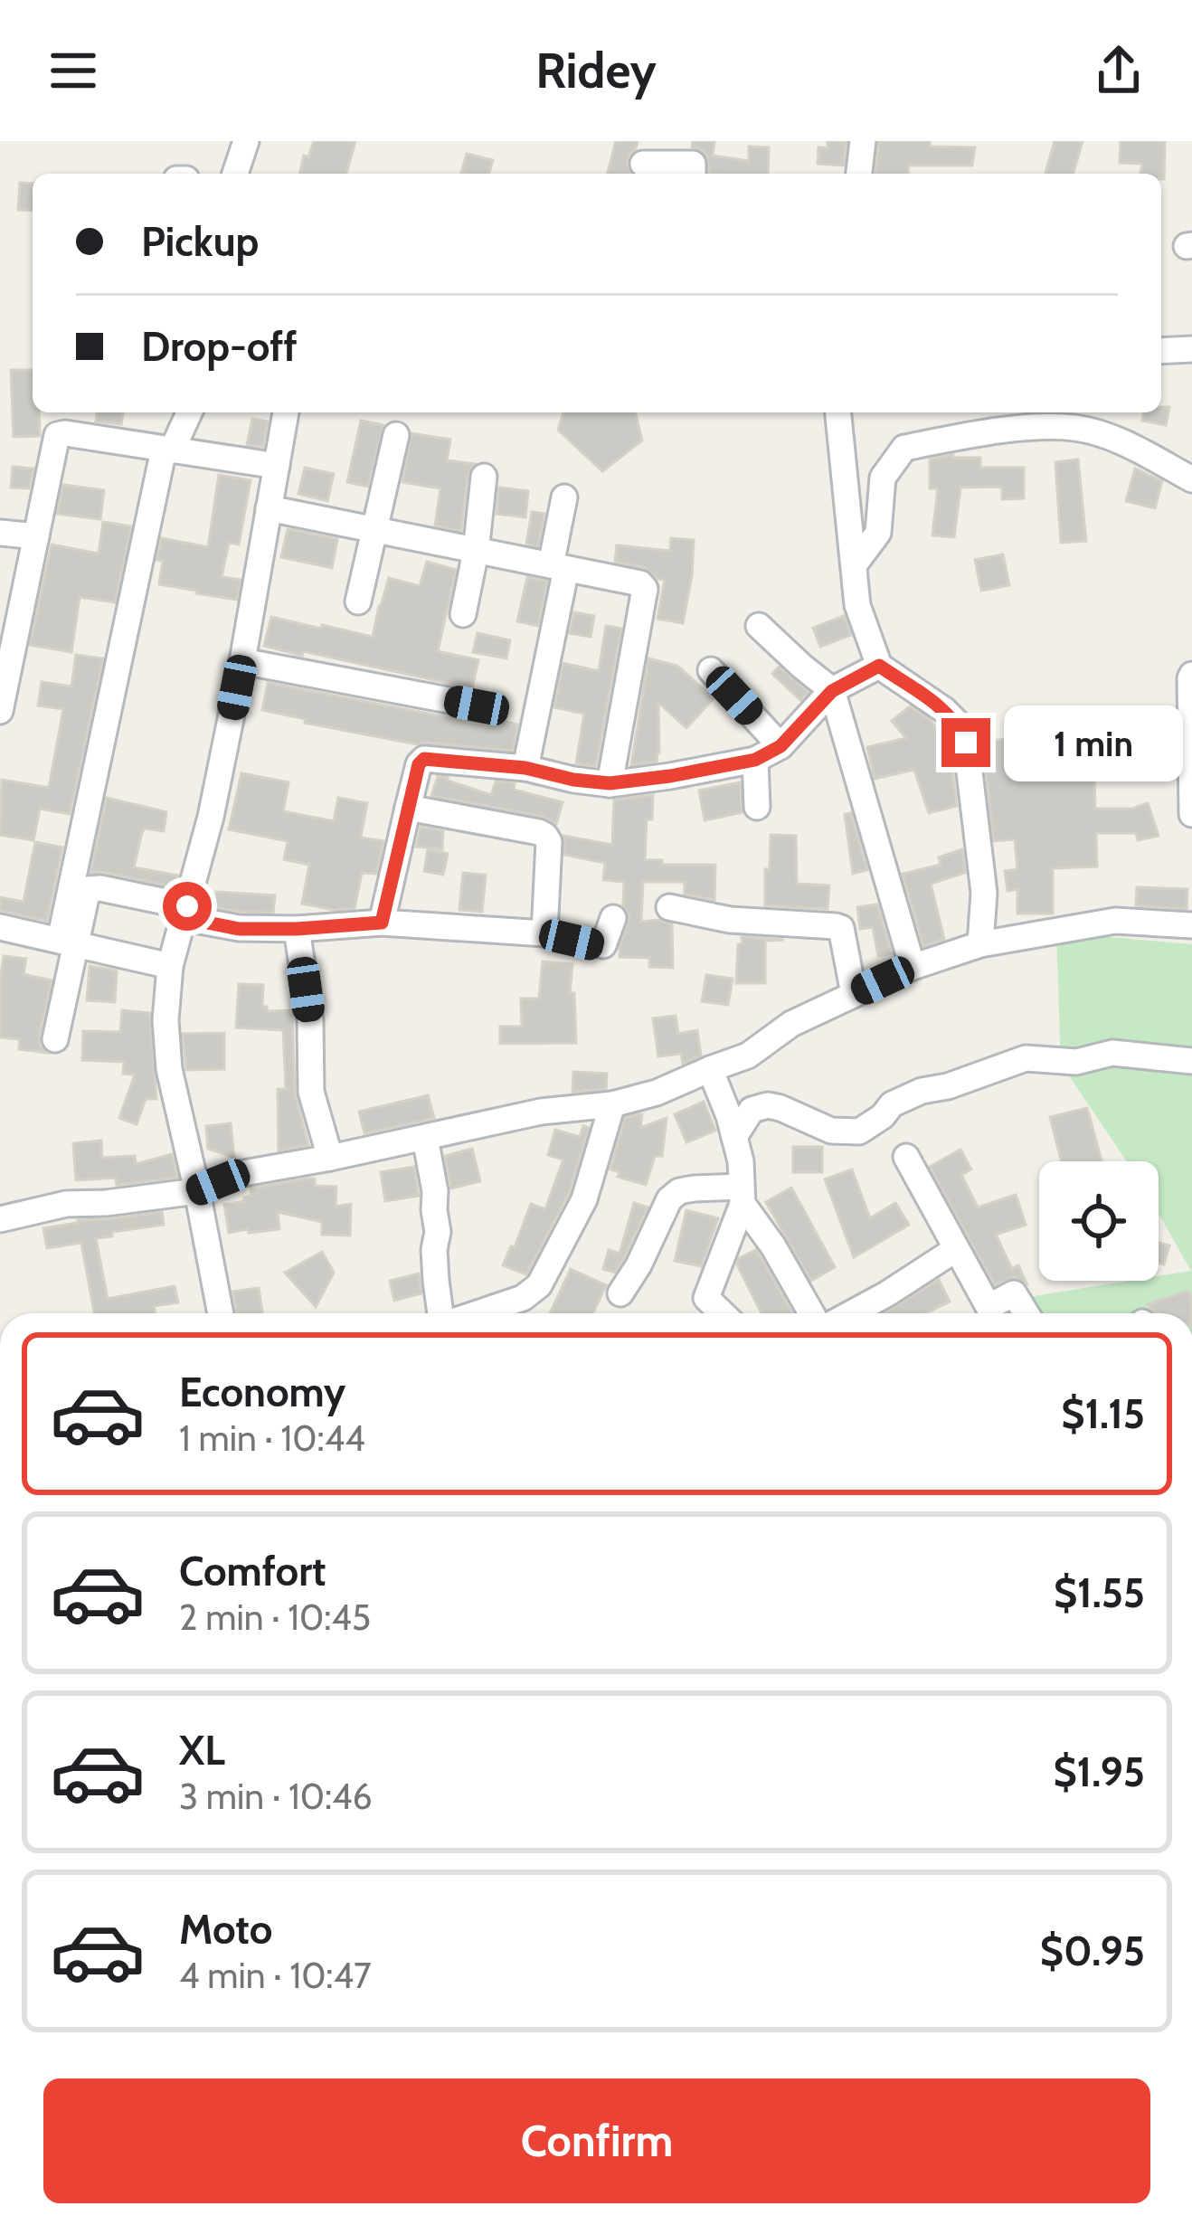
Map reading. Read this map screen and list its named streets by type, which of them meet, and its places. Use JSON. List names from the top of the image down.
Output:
{
  "page": {
    "header": "Ridey",
    "banner": ["Pickup", "Drop-off"],
    "bubble": "1 min",
    "list": [
      {
        "name": "Economy",
        "note": "1 min · 10:44",
        "value": "$1.15"
      },
      {
        "name": "Comfort",
        "note": "2 min · 10:45",
        "value": "$1.55"
      },
      {
        "name": "XL",
        "note": "3 min · 10:46",
        "value": "$1.95"
      },
      {
        "name": "Moto",
        "note": "4 min · 10:47",
        "value": "$0.95"
      }
    ],
    "buttons": "Confirm"
  }
}
